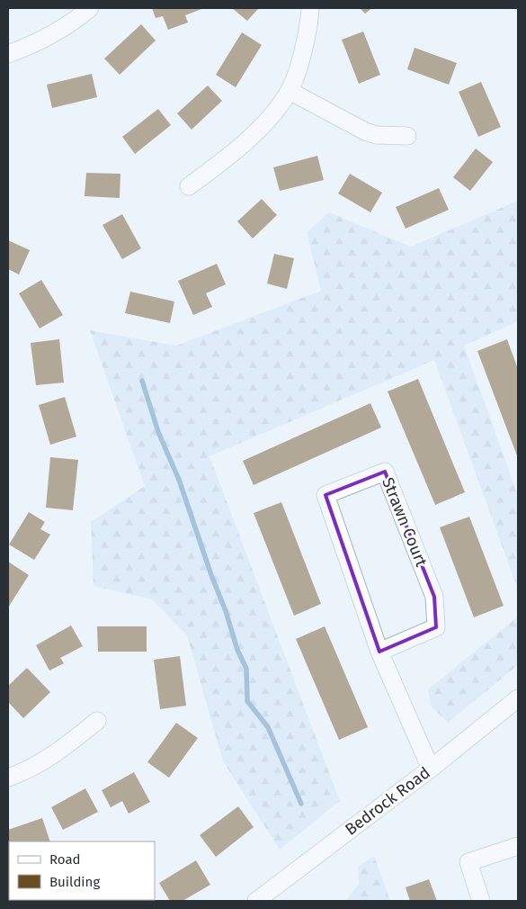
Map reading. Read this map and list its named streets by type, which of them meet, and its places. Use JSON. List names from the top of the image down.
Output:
{
  "streets": {
    "street": ["Strawn Court", "Bedrock Road"]
  },
  "crossings": [
    ["Strawn Court", "Bedrock Road"]
  ],
  "legend": ["Road", "Building"]
}
